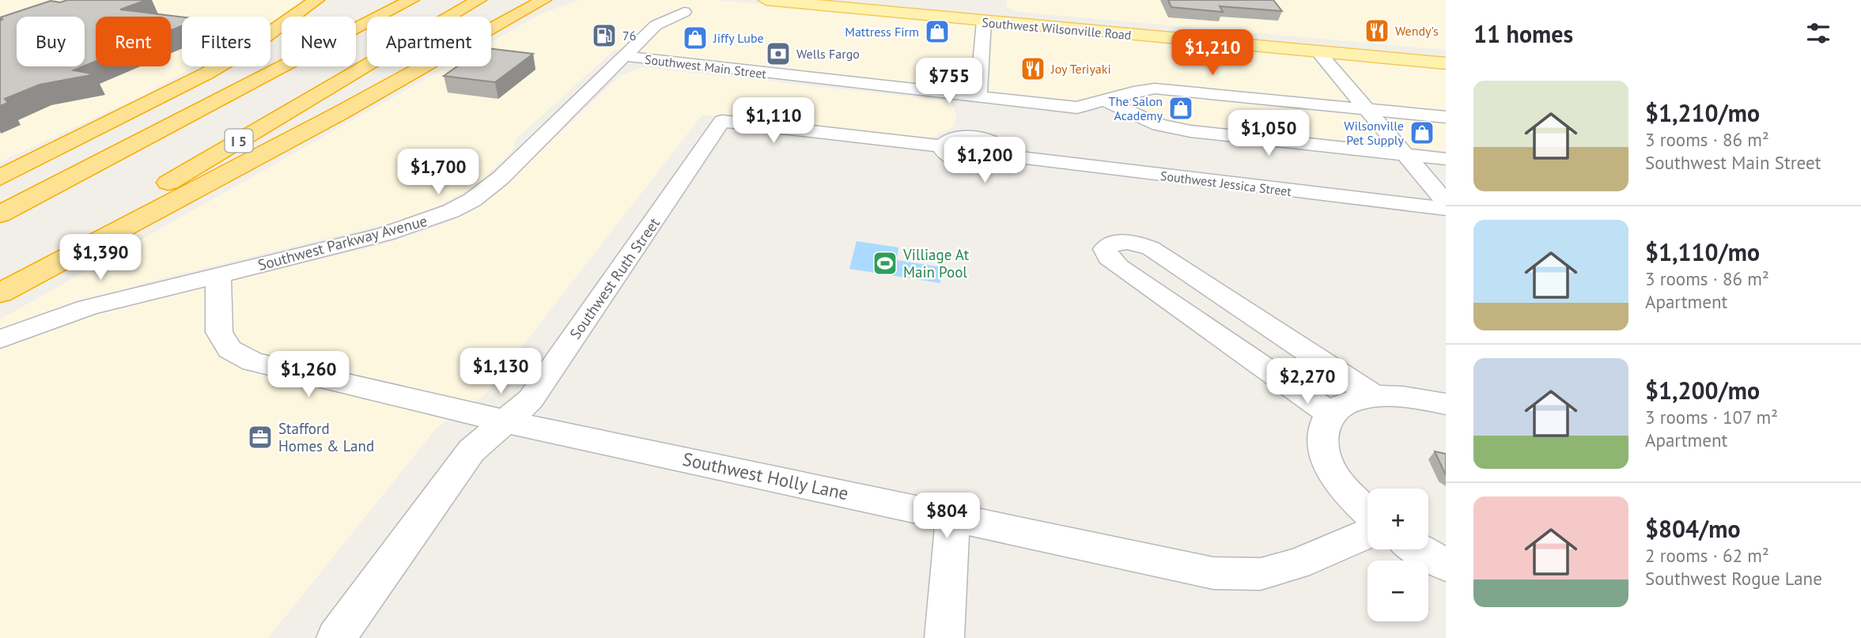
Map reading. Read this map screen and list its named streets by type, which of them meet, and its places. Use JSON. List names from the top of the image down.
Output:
{
  "streets": {
    "highway": ["I 5"],
    "main road": ["Southwest Wilsonville Road"],
    "street": [
      "Southwest Main Street",
      "Southwest Jessica Street",
      "Southwest Parkway Avenue",
      "Southwest Ruth Street",
      "Southwest Holly Lane"
    ]
  },
  "crossings": [
    ["Southwest Main Street", "Southwest Parkway Avenue"],
    ["Southwest Jessica Street", "Southwest Ruth Street"],
    ["Southwest Parkway Avenue", "Southwest Holly Lane"],
    ["Southwest Ruth Street", "Southwest Holly Lane"]
  ],
  "places": {
    "restaurant": ["Wendy's", "Joy Teriyaki"],
    "shop": [
      "Mattress Firm",
      "Jiffy Lube",
      "The Salon Academy",
      "Wilsonville Pet Supply"
    ],
    "fuel station": ["76"],
    "bank": ["Wells Fargo"],
    "sports": ["Villiage At Main Pool"],
    "office": ["Stafford Homes & Land"]
  },
  "page": {
    "heading": "11 homes",
    "chip": [
      "Buy",
      "Rent",
      "Filters",
      "New",
      "Apartment"
    ],
    "price": [
      "$1,210",
      "$755",
      "$1,110",
      "$1,050",
      "$1,200",
      "$1,700",
      "$1,390",
      "$1,130",
      "$1,260",
      "$2,270",
      "$804"
    ],
    "list": [
      {
        "name": "$1,210/mo",
        "note": "3 rooms · 86 m² · Southwest Main Street"
      },
      {
        "name": "$1,110/mo",
        "note": "3 rooms · 86 m² · Apartment"
      },
      {
        "name": "$1,200/mo",
        "note": "3 rooms · 107 m² · Apartment"
      },
      {
        "name": "$804/mo",
        "note": "2 rooms · 62 m² · Southwest Rogue Lane"
      }
    ],
    "map_buttons": ["+", "−"]
  }
}
